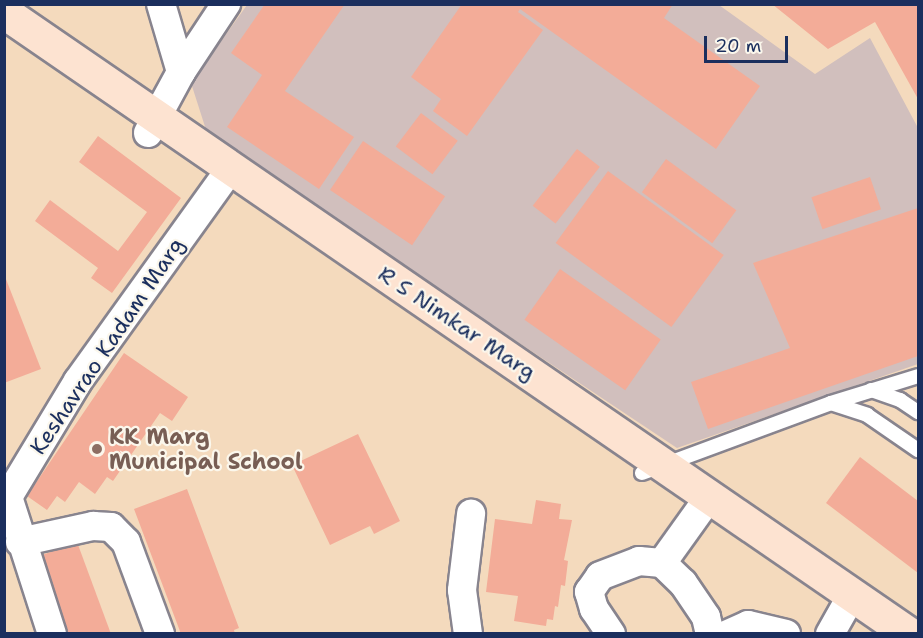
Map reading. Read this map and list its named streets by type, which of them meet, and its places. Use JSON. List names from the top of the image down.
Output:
{
  "streets": {
    "main road": ["R S Nimkar Marg"],
    "street": ["Keshavrao Kadam Marg"]
  },
  "crossings": [
    ["R S Nimkar Marg", "Keshavrao Kadam Marg"]
  ],
  "places": ["KK Marg Municipal School"],
  "scale_bar": "20 m"
}
